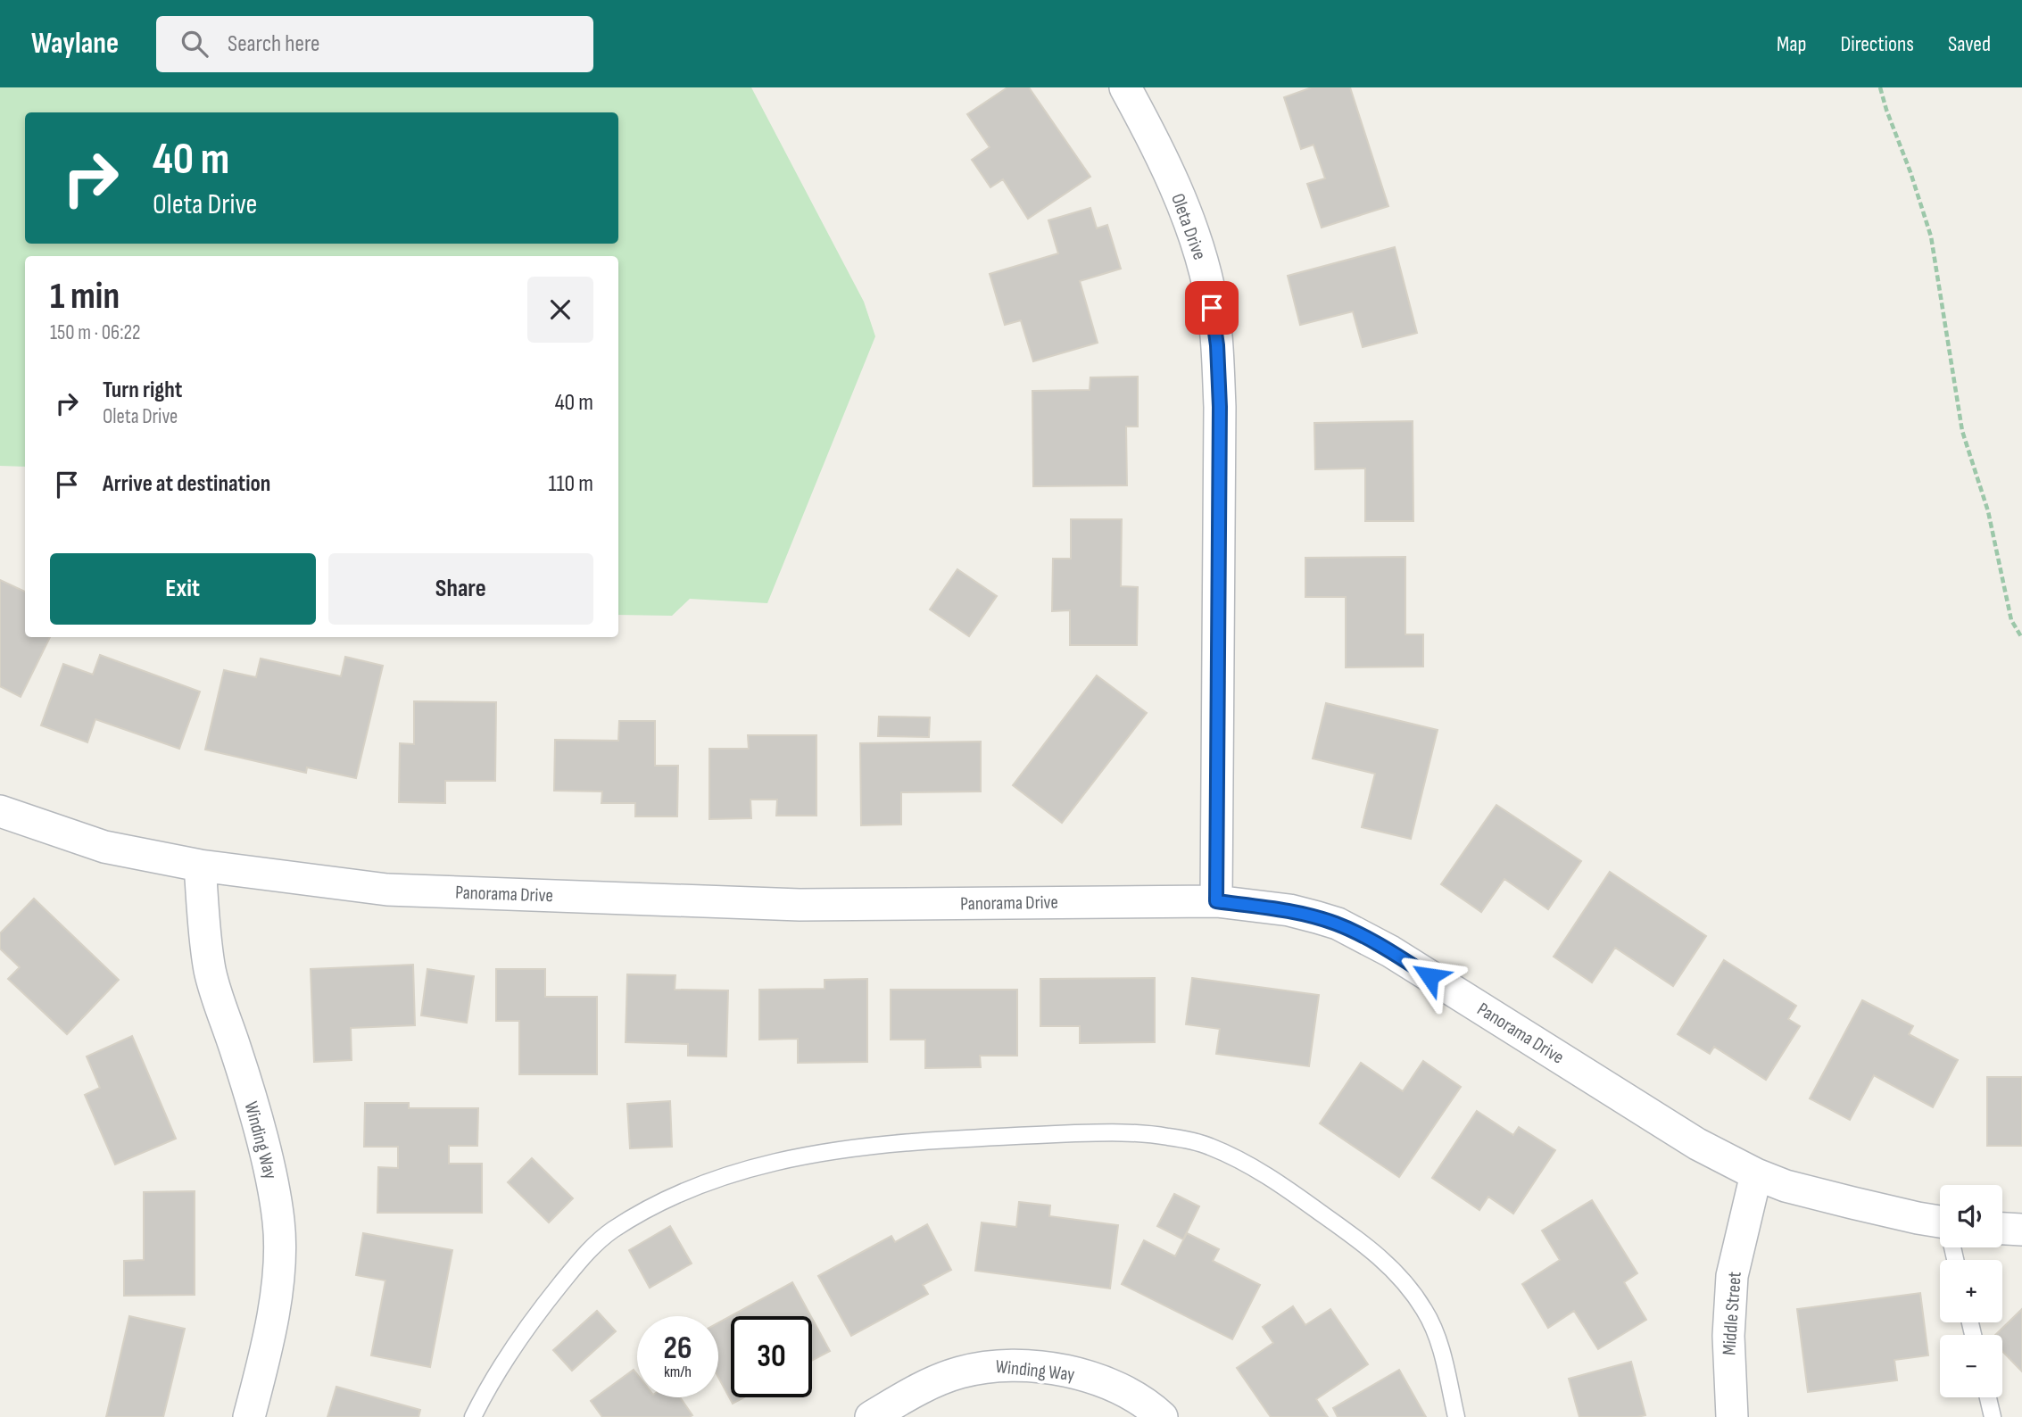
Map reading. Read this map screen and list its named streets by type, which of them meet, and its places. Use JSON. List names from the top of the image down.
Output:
{
  "streets": {
    "street": [
      "Oleta Drive",
      "Panorama Drive",
      "Winding Way",
      "Middle Street"
    ]
  },
  "crossings": [
    ["Oleta Drive", "Panorama Drive"],
    ["Panorama Drive", "Winding Way"],
    ["Panorama Drive", "Middle Street"]
  ],
  "page": {
    "header": "Waylane",
    "search": "Search here",
    "nav": ["Map", "Directions", "Saved"],
    "turn": ["40 m", "Oleta Drive"],
    "heading": ["1 min", "150 m · 06:22"],
    "list": [
      {
        "name": "Turn right",
        "note": "Oleta Drive",
        "value": "40 m"
      },
      {
        "name": "Arrive at destination",
        "value": "110 m"
      }
    ],
    "buttons": ["Exit", "Share"],
    "map_buttons": ["+", "−"],
    "speed": "26 km/h",
    "limit": "30"
  }
}
